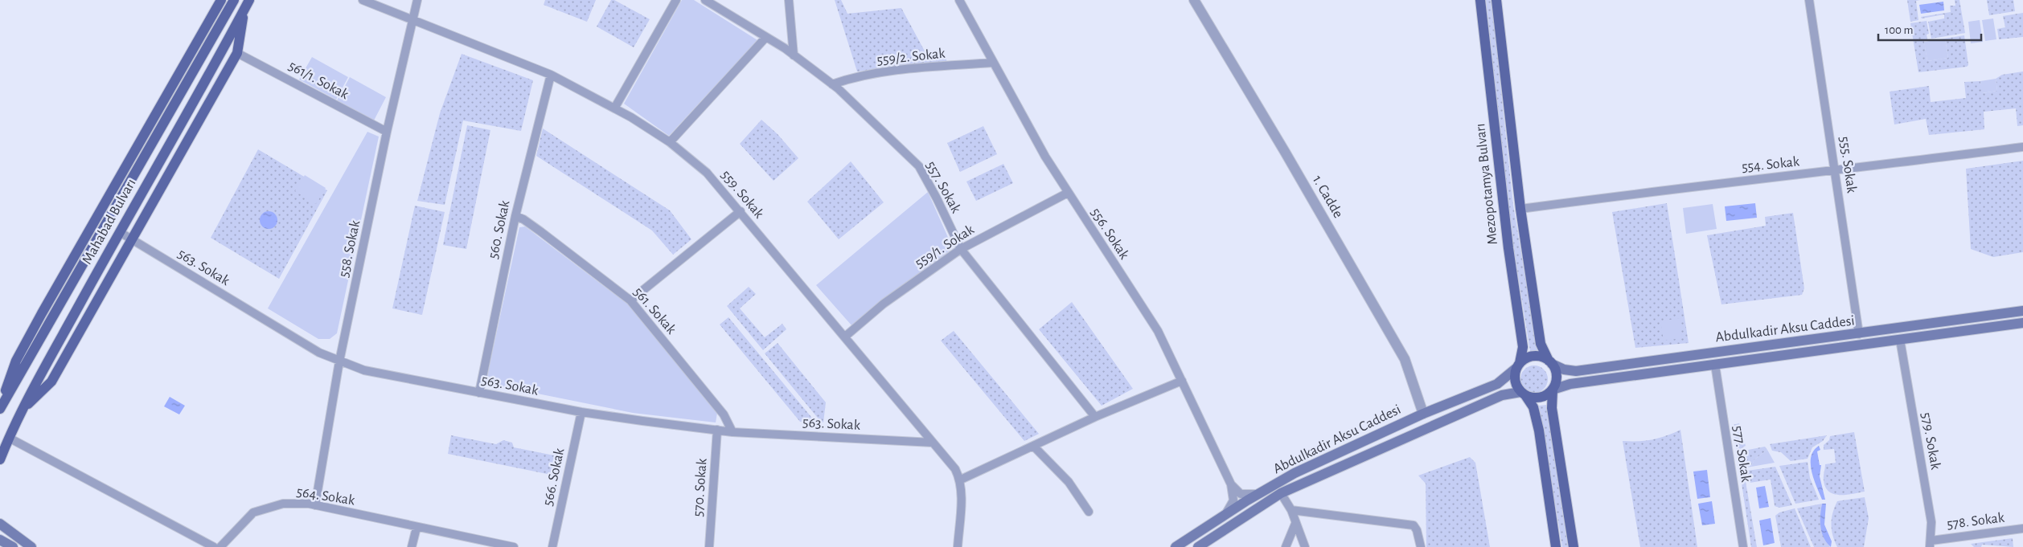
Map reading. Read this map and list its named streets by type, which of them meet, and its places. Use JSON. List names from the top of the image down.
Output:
{
  "streets": {
    "main road": ["Mezopotamya Bulvarı", "Mahabad Bulvarı", "Abdulkadir Aksu Caddesi"],
    "street": [
      "559/2. Sokak",
      "561/1. Sokak",
      "554. Sokak",
      "555. Sokak",
      "557. Sokak",
      "559. Sokak",
      "1. Cadde",
      "560. Sokak",
      "556. Sokak",
      "559/1. Sokak",
      "558. Sokak",
      "563. Sokak",
      "561. Sokak",
      "579. Sokak",
      "577. Sokak",
      "566. Sokak",
      "570. Sokak",
      "564. Sokak",
      "578. Sokak"
    ]
  },
  "crossings": [
    ["559/2. Sokak", "557. Sokak"],
    ["559/2. Sokak", "556. Sokak"],
    ["561/1. Sokak", "558. Sokak"],
    ["554. Sokak", "555. Sokak"],
    ["554. Sokak", "Mezopotamya Bulvarı"],
    ["555. Sokak", "Abdulkadir Aksu Caddesi"],
    ["Mezopotamya Bulvarı", "Abdulkadir Aksu Caddesi"],
    ["557. Sokak", "559/1. Sokak"],
    ["559. Sokak", "560. Sokak"],
    ["559. Sokak", "559/1. Sokak"],
    ["559. Sokak", "558. Sokak"],
    ["559. Sokak", "563. Sokak"],
    ["1. Cadde", "Abdulkadir Aksu Caddesi"],
    ["Mahabad Bulvarı", "563. Sokak"],
    ["560. Sokak", "563. Sokak"],
    ["560. Sokak", "561. Sokak"],
    ["556. Sokak", "559/1. Sokak"],
    ["558. Sokak", "563. Sokak"],
    ["558. Sokak", "564. Sokak"],
    ["563. Sokak", "561. Sokak"],
    ["563. Sokak", "566. Sokak"],
    ["563. Sokak", "570. Sokak"],
    ["Abdulkadir Aksu Caddesi", "579. Sokak"],
    ["Abdulkadir Aksu Caddesi", "577. Sokak"],
    ["579. Sokak", "578. Sokak"]
  ],
  "scale_bar": "100 m"
}
